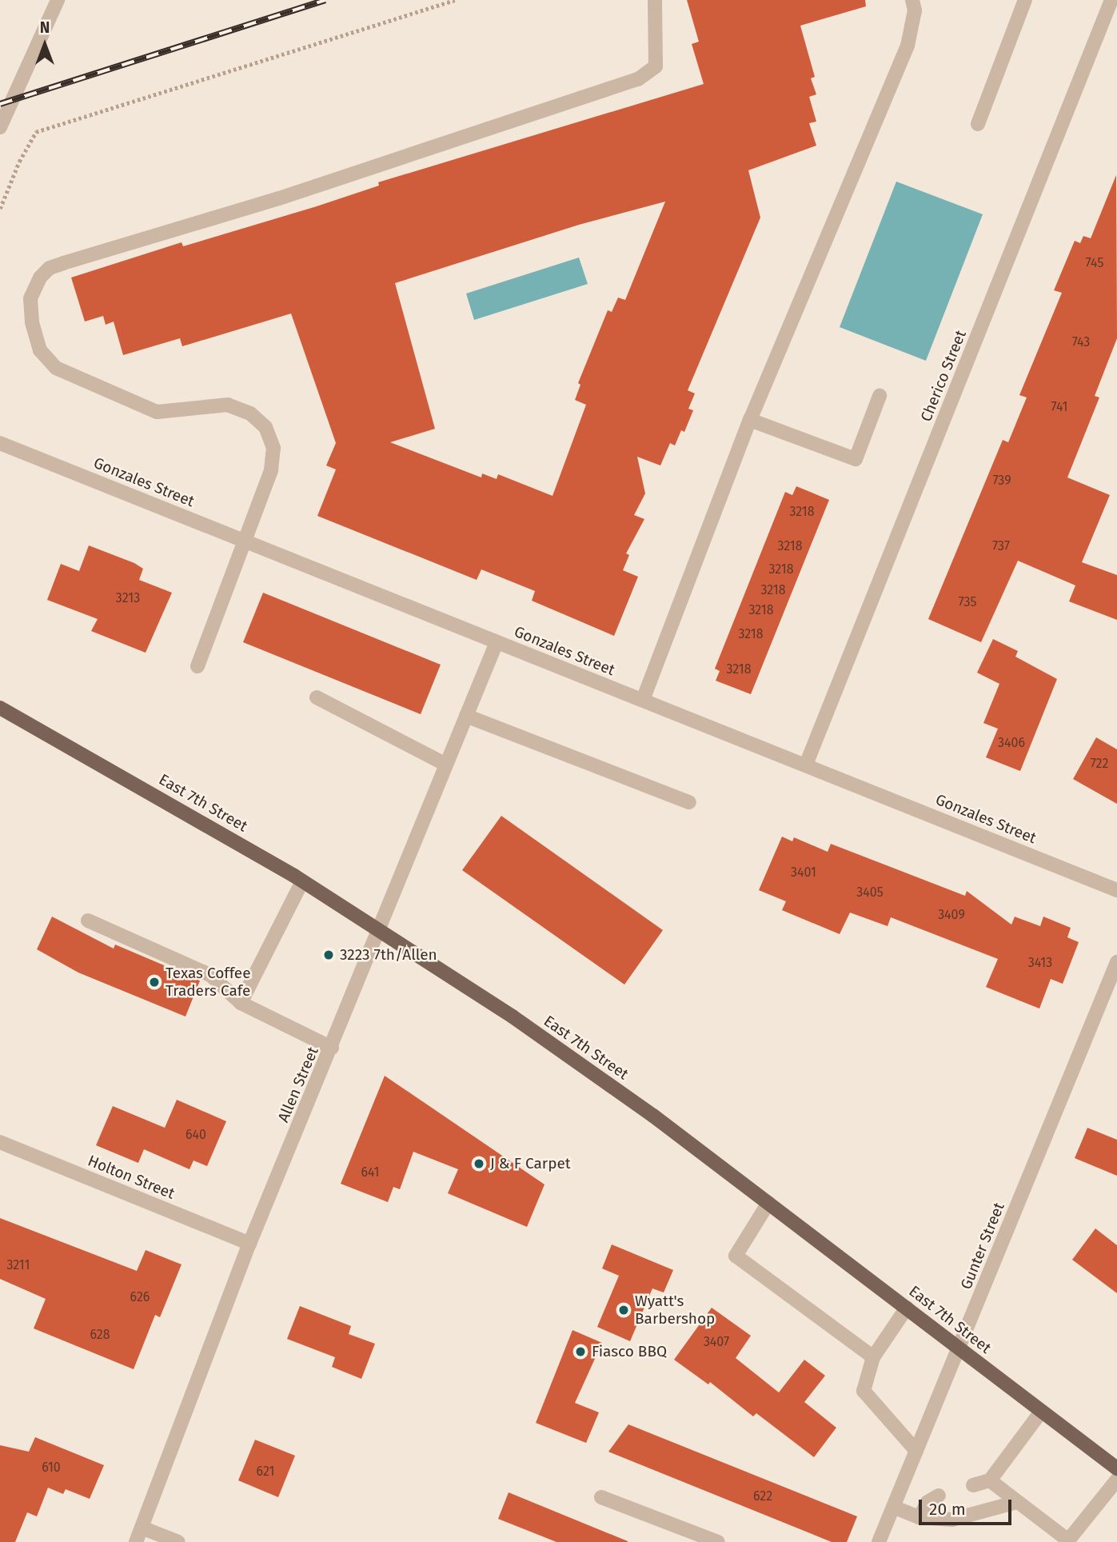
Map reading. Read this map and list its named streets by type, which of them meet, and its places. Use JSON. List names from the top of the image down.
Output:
{
  "streets": {
    "main road": ["East 7th Street"],
    "street": [
      "Cherico Street",
      "Gonzales Street",
      "Allen Street",
      "Holton Street",
      "Gunter Street"
    ]
  },
  "crossings": [
    ["Cherico Street", "Gonzales Street"],
    ["Gonzales Street", "Allen Street"],
    ["East 7th Street", "Allen Street"],
    ["East 7th Street", "Gunter Street"],
    ["Allen Street", "Holton Street"]
  ],
  "places": [
    "3223 7th/Allen",
    "Texas Coffee Traders Cafe",
    "J & F Carpet",
    "Wyatt's Barbershop",
    "Fiasco BBQ"
  ],
  "house_numbers": [
    "745",
    "743",
    "741",
    "739",
    "3218",
    "3218",
    "737",
    "3218",
    "3218",
    "3213",
    "735",
    "3218",
    "3218",
    "3218",
    "3406",
    "722",
    "3401",
    "3405",
    "3409",
    "3413",
    "640",
    "641",
    "3211",
    "626",
    "628",
    "3407",
    "610",
    "621",
    "622"
  ],
  "scale_bar": "20 m",
  "north": "top"
}
